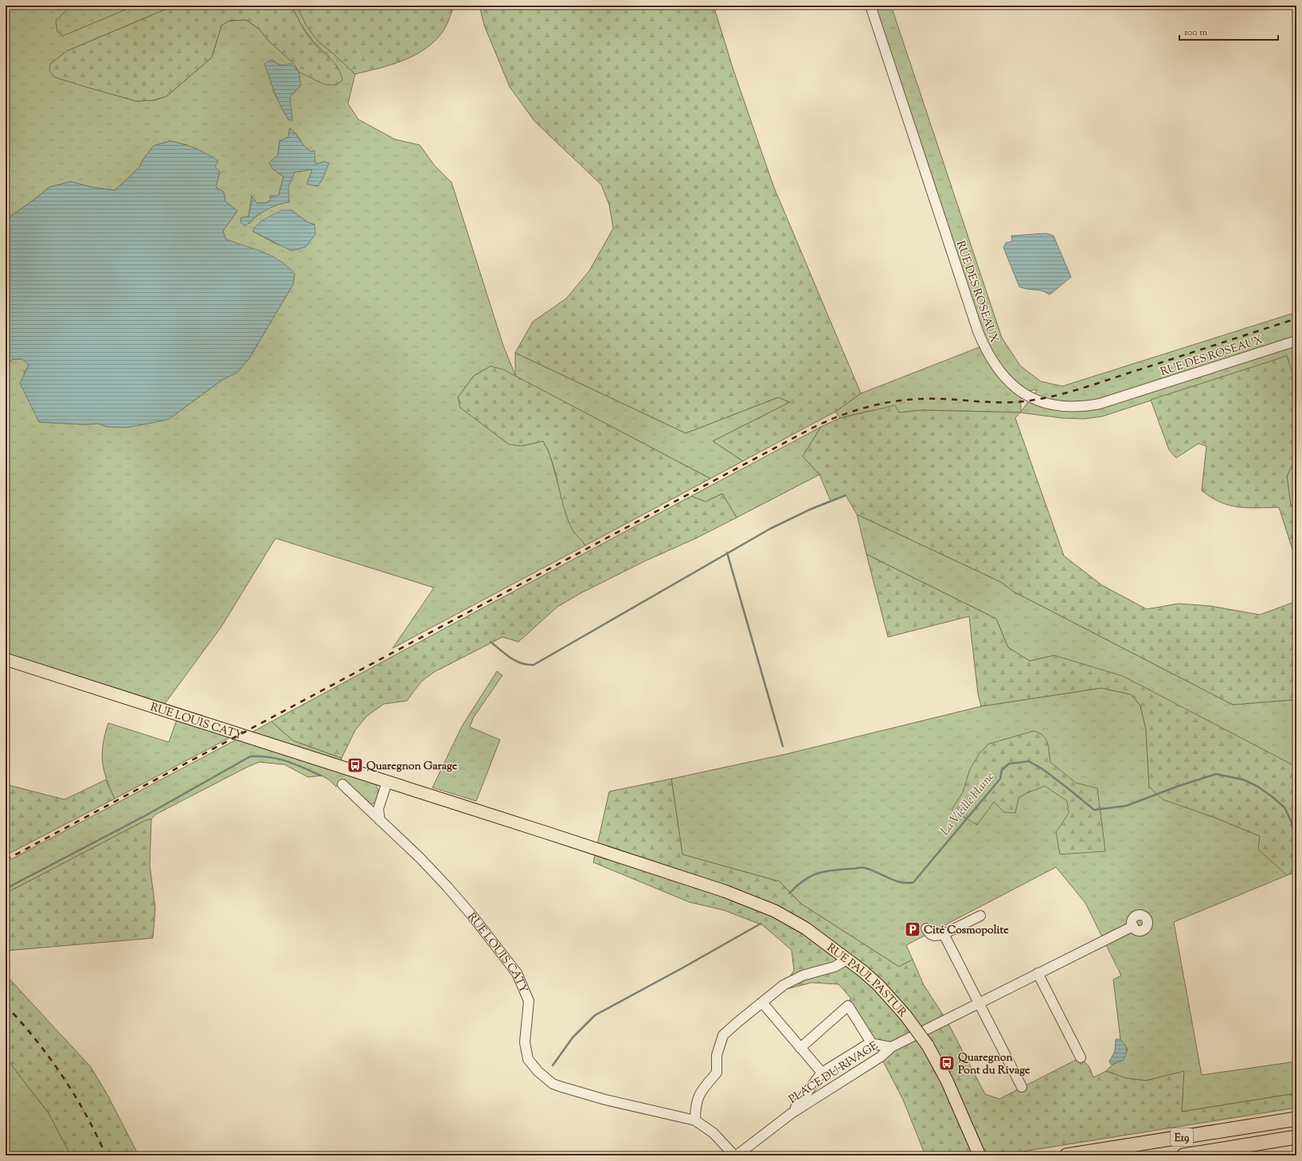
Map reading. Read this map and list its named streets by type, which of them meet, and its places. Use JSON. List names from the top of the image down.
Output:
{
  "streets": {
    "highway": ["E19"],
    "main road": ["RUE LOUIS CATY", "RUE PAUL PASTUR"],
    "street": ["RUE DES ROSEAUX", "PLACE DU RIVAGE"]
  },
  "crossings": [
    ["RUE LOUIS CATY", "RUE PAUL PASTUR"]
  ],
  "water": ["La Vieille Haine"],
  "places": {
    "bus stop": ["Quaregnon Garage", "Quaregnon Pont du Rivage"],
    "parking": ["Cité Cosmopolite"]
  },
  "scale_bar": "100 m"
}
